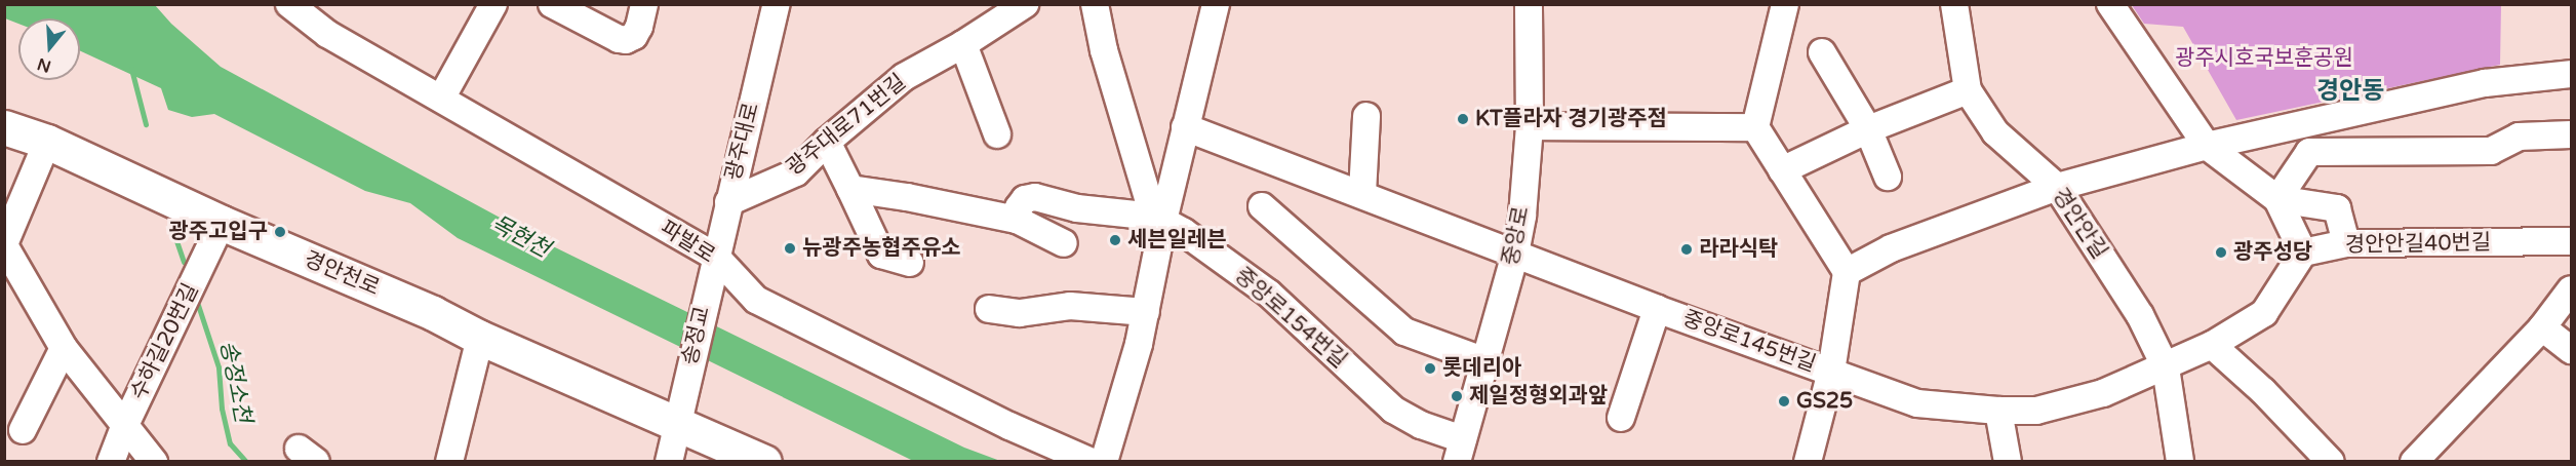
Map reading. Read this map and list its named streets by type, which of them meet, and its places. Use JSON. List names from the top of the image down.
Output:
{
  "streets": {
    "main road": ["경안천로"],
    "street": [
      "광주대로71번길",
      "광주대로",
      "경안안길",
      "중앙로",
      "파발로",
      "경안안길40번길",
      "중앙로154번길",
      "송정교",
      "수하길20번길",
      "중앙로145번길"
    ]
  },
  "crossings": [
    ["광주대로71번길", "광주대로"],
    ["광주대로", "파발로"],
    ["광주대로", "송정교"],
    ["경안안길", "중앙로145번길"],
    ["중앙로", "중앙로154번길"],
    ["중앙로", "중앙로145번길"],
    ["파발로", "송정교"],
    ["경안천로", "송정교"],
    ["경안천로", "수하길20번길"]
  ],
  "districts": ["경안동"],
  "water": ["목현천", "송정소천"],
  "parks": ["광주시호국보훈공원"],
  "places": [
    "KT플라자 경기광주점",
    "광주고입구",
    "세븐일레븐",
    "뉴광주농협주유소",
    "라라식탁",
    "광주성당",
    "롯데리아",
    "제일정형외과앞",
    "GS25"
  ],
  "north": "bottom"
}
